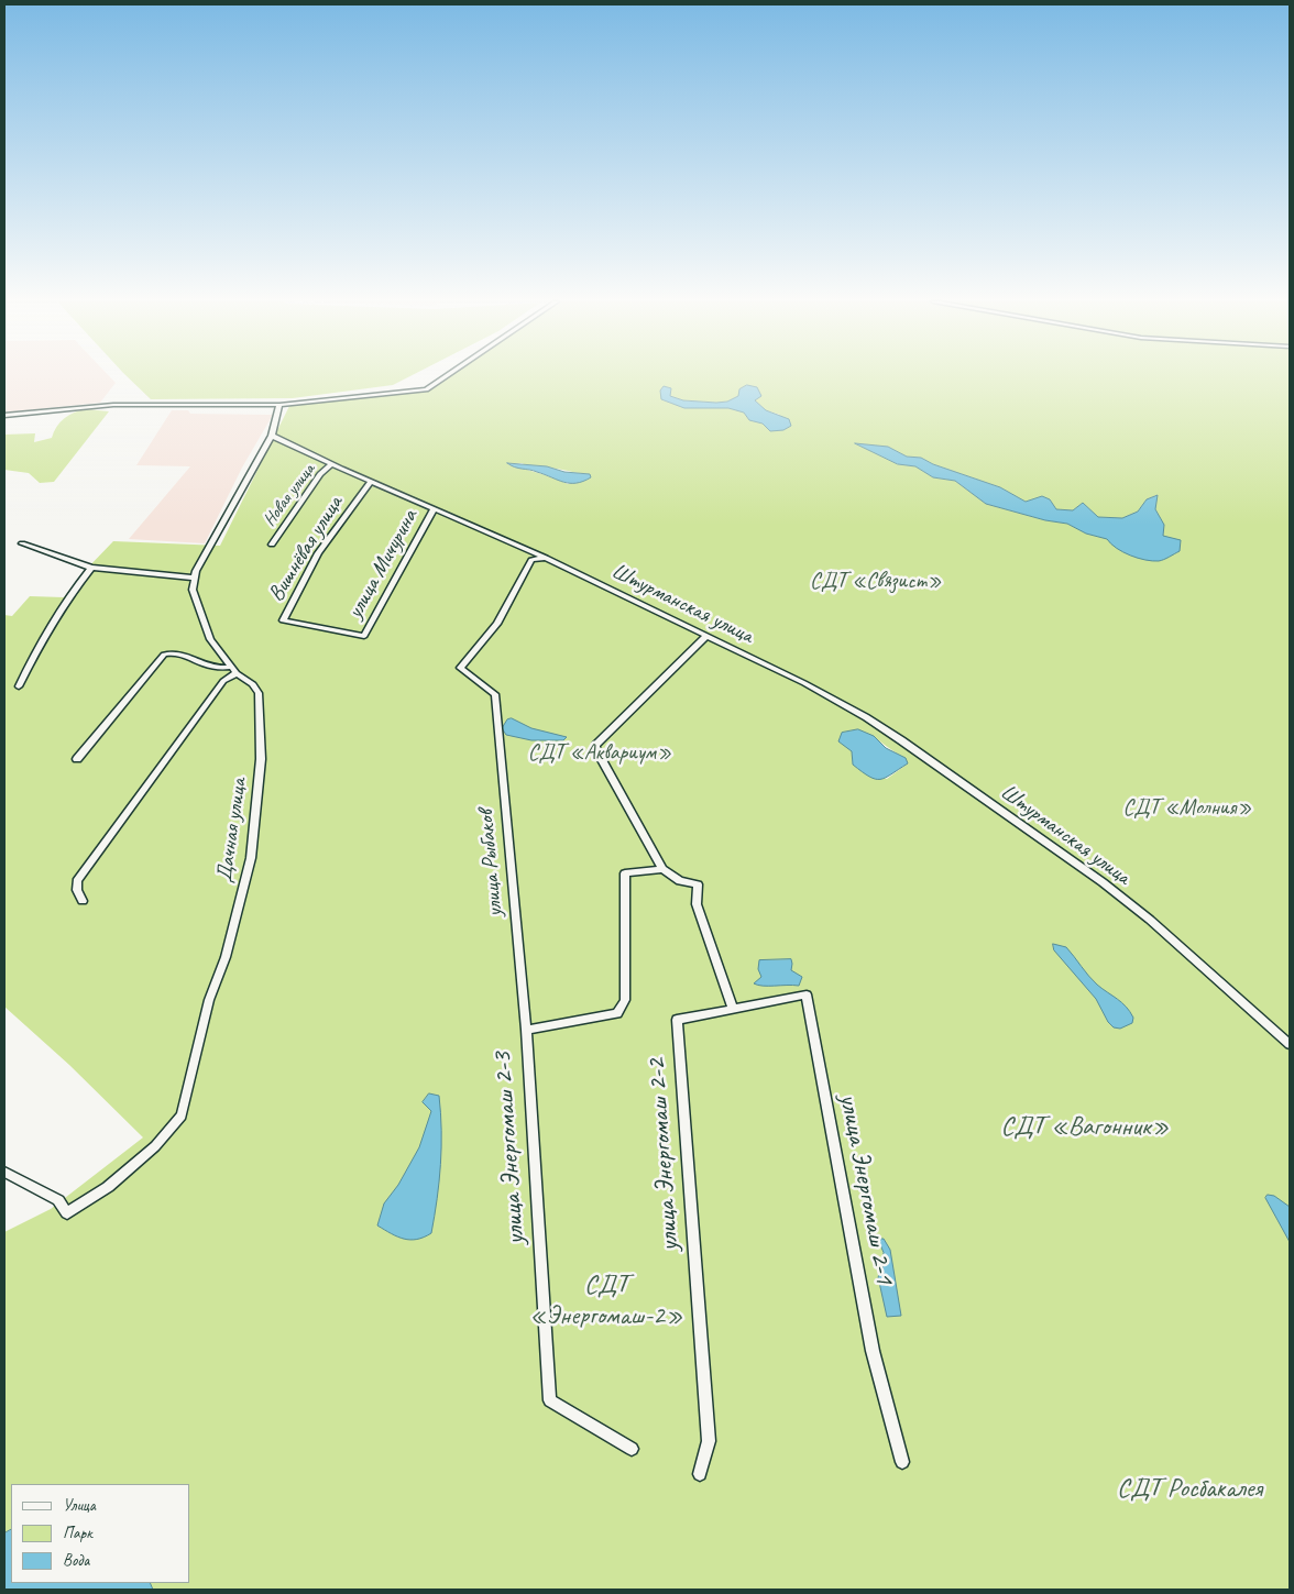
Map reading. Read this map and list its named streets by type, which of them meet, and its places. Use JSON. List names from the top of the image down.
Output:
{
  "streets": {
    "street": [
      "Новая улица",
      "Вишнёвая улица",
      "улица Мичурина",
      "Штурманская улица",
      "Дачная улица",
      "улица Рыбаков",
      "улица Энергомаш 2-3",
      "улица Энергомаш 2-2",
      "улица Энергомаш 2-1"
    ]
  },
  "crossings": [
    ["Новая улица", "Штурманская улица"],
    ["Вишнёвая улица", "улица Мичурина"],
    ["Вишнёвая улица", "Штурманская улица"],
    ["улица Мичурина", "Штурманская улица"],
    ["Штурманская улица", "улица Рыбаков"],
    ["улица Рыбаков", "улица Энергомаш 2-3"],
    ["улица Энергомаш 2-2", "улица Энергомаш 2-1"]
  ],
  "parks": [
    "СДТ «Связист»",
    "СДТ «Аквариум»",
    "СДТ «Молния»",
    "СДТ «Вагонник»",
    "СДТ «Энергомаш-2»",
    "СДТ Росбакалея"
  ],
  "legend": ["Улица", "Парк", "Вода"]
}
